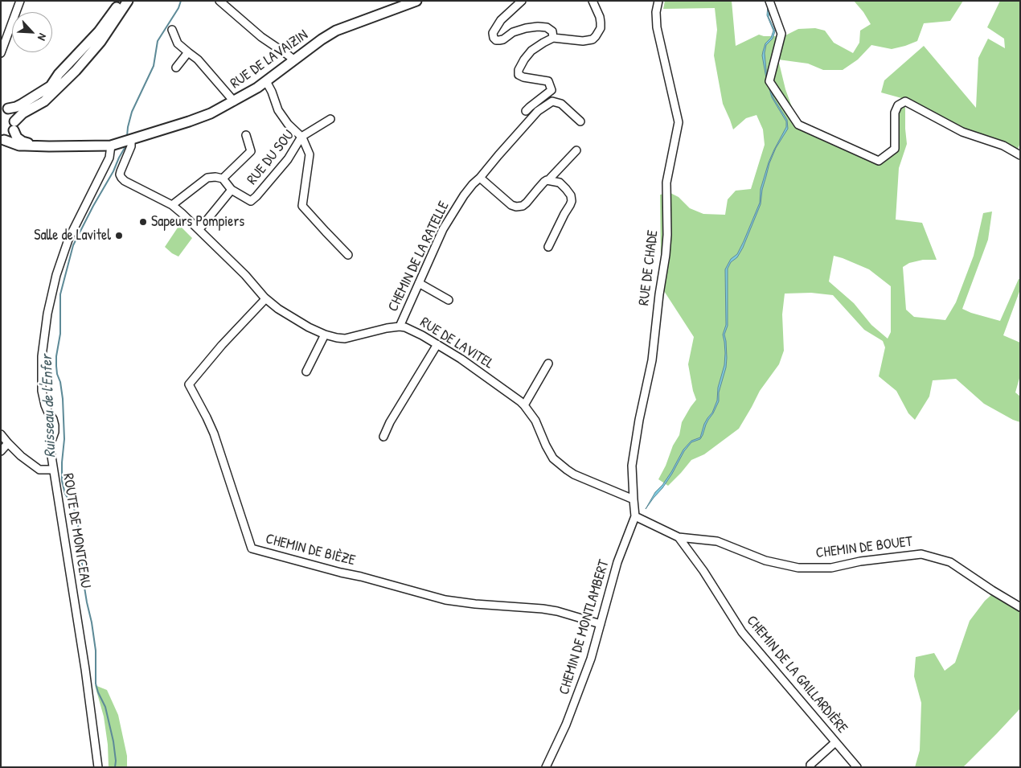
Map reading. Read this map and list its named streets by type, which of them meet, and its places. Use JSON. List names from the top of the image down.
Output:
{
  "streets": {
    "main road": ["RUE DE LAVAIZIN"],
    "street": [
      "RUE DU SOU",
      "CHEMIN DE LA RATELLE",
      "RUE DE CHADE",
      "RUE DE LAVITEL",
      "ROUTE DE MONTCEAU",
      "CHEMIN DE BOUET",
      "CHEMIN DE BIÈZE",
      "CHEMIN DE MONTLAMBERT",
      "CHEMIN DE LA GAILLARDIÈRE"
    ]
  },
  "crossings": [
    ["RUE DE LAVAIZIN", "RUE DE LAVITEL"],
    ["RUE DE LAVAIZIN", "ROUTE DE MONTCEAU"],
    ["RUE DU SOU", "RUE DE LAVITEL"],
    ["CHEMIN DE LA RATELLE", "RUE DE LAVITEL"],
    ["RUE DE CHADE", "RUE DE LAVITEL"],
    ["RUE DE CHADE", "CHEMIN DE BOUET"],
    ["RUE DE CHADE", "CHEMIN DE MONTLAMBERT"],
    ["RUE DE LAVITEL", "CHEMIN DE BIÈZE"],
    ["CHEMIN DE BOUET", "CHEMIN DE MONTLAMBERT"],
    ["CHEMIN DE BOUET", "CHEMIN DE LA GAILLARDIÈRE"],
    ["CHEMIN DE BIÈZE", "CHEMIN DE MONTLAMBERT"]
  ],
  "water": ["Ruisseau de l'Enfer"],
  "places": ["Sapeurs Pompiers", "Salle de Lavitel"],
  "north": "bottom right"
}
